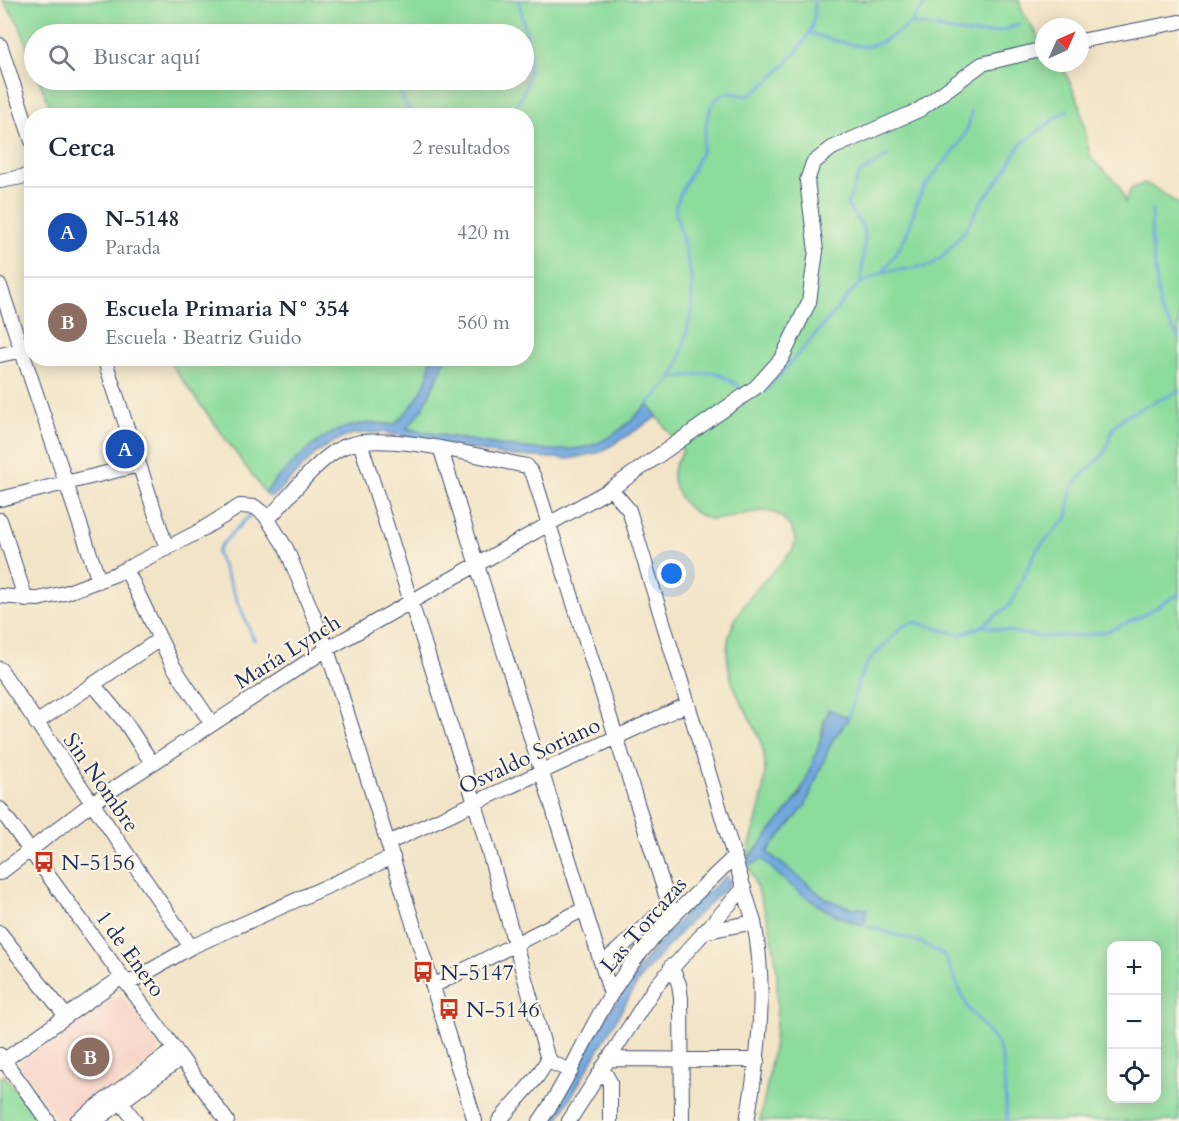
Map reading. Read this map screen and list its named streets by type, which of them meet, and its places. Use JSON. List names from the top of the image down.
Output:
{
  "streets": {
    "street": [
      "María Lynch",
      "Osvaldo Soriano",
      "Sin Nombre",
      "Las Torcazas",
      "1 de Enero"
    ]
  },
  "crossings": [
    ["María Lynch", "Sin Nombre"],
    ["María Lynch", "1 de Enero"]
  ],
  "places": {
    "bus stop": ["N-5156", "N-5147", "N-5146"]
  },
  "north": "top right",
  "page": {
    "search": "Buscar aquí",
    "heading": ["Cerca", "2 resultados"],
    "list": [
      {
        "mark": "A",
        "name": "N-5148",
        "note": "Parada",
        "value": "420 m"
      },
      {
        "mark": "B",
        "name": "Escuela Primaria N° 354",
        "note": "Escuela · Beatriz Guido",
        "value": "560 m"
      }
    ],
    "pins": ["A", "B"],
    "map_buttons": ["+", "−"]
  }
}
